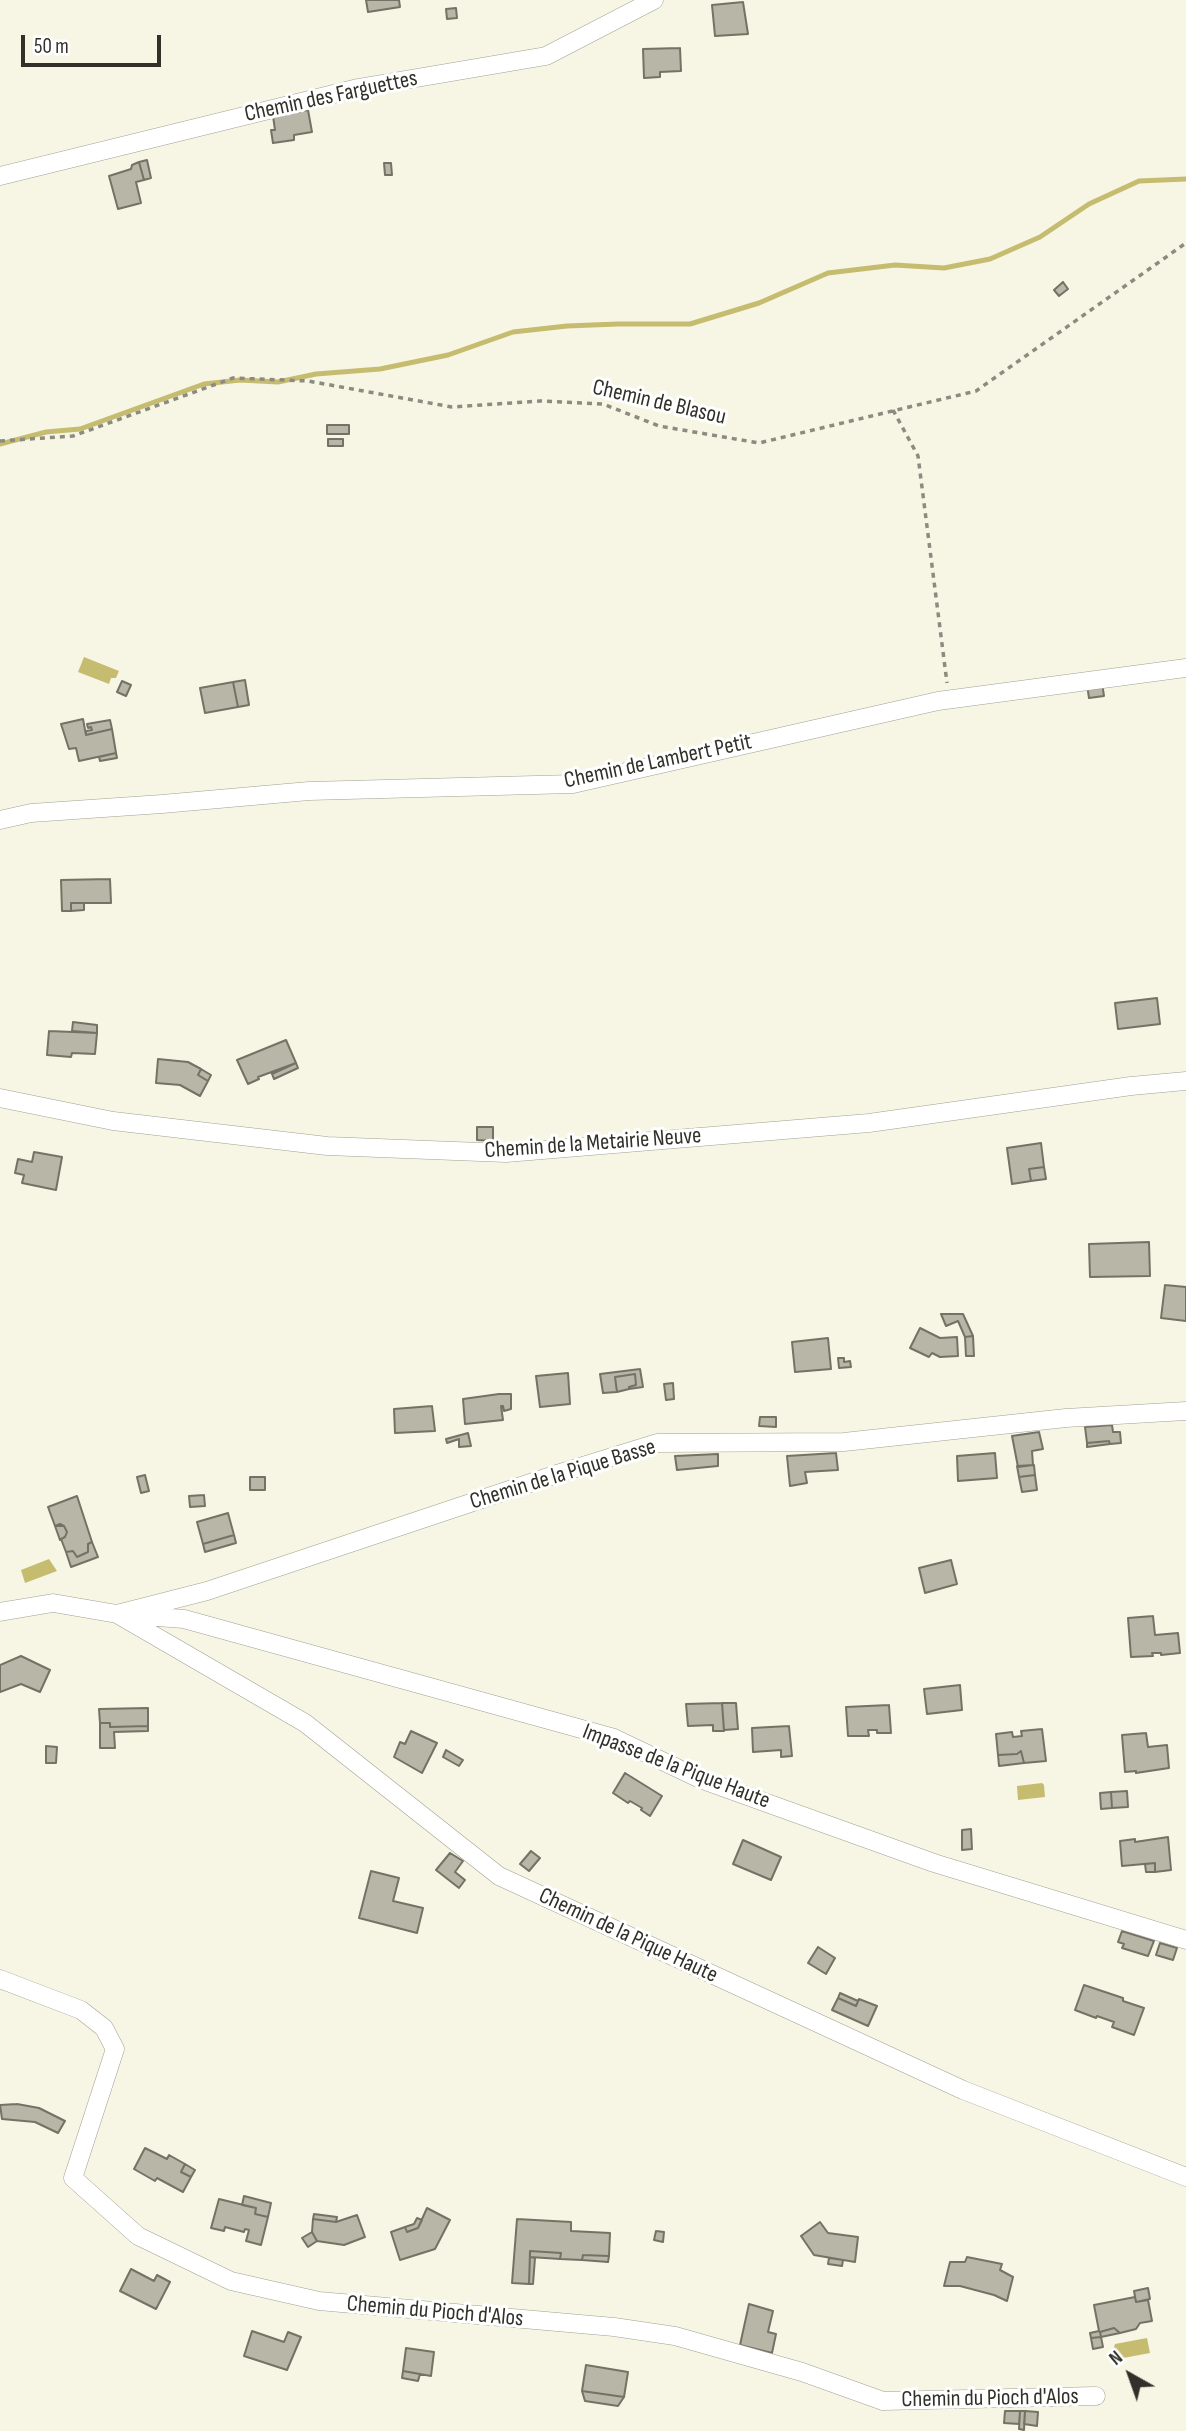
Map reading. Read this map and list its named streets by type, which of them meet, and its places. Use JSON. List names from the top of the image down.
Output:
{
  "streets": {
    "street": [
      "Chemin des Farguettes",
      "Chemin de Lambert Petit",
      "Chemin de la Metairie Neuve",
      "Chemin de la Pique Basse",
      "Impasse de la Pique Haute",
      "Chemin de la Pique Haute",
      "Chemin du Pioch d'Alos"
    ],
    "path": ["Chemin de Blasou"]
  },
  "crossings": [
    ["Chemin de la Pique Basse", "Impasse de la Pique Haute"],
    ["Chemin de la Pique Basse", "Chemin de la Pique Haute"],
    ["Impasse de la Pique Haute", "Chemin de la Pique Haute"]
  ],
  "scale_bar": "50 m",
  "north": "top left"
}
